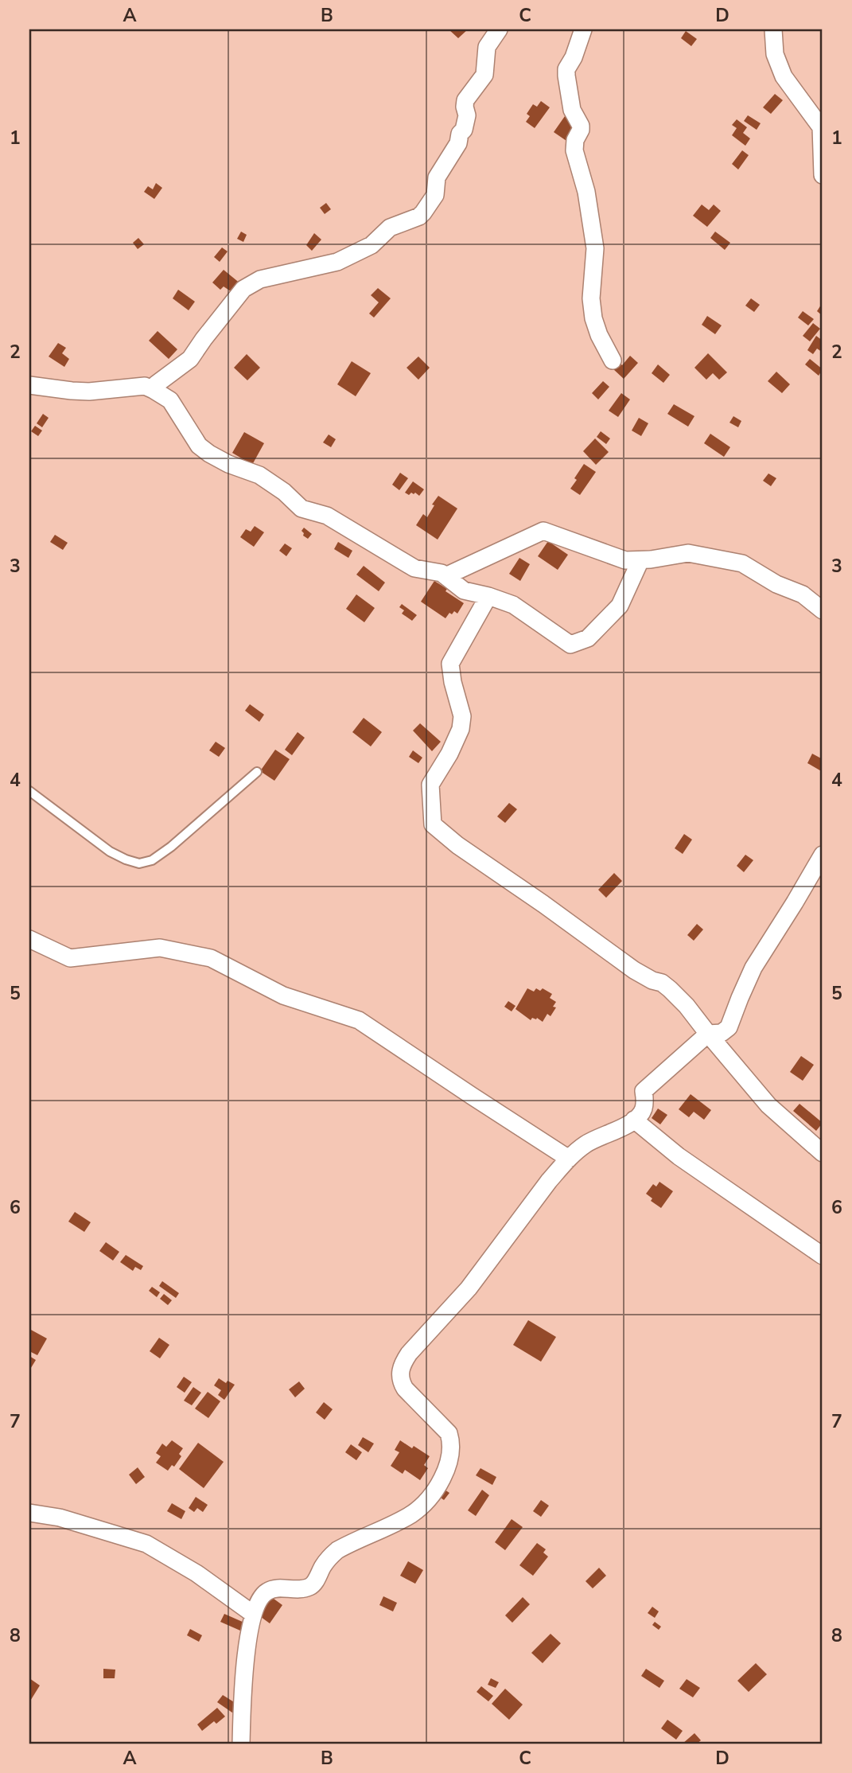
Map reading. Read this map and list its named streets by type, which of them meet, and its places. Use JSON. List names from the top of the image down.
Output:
{
  "grid": {
    "columns": [
      "A",
      "B",
      "C",
      "D"
    ],
    "rows": [
      "1",
      "2",
      "3",
      "4",
      "5",
      "6",
      "7",
      "8"
    ]
  }
}
